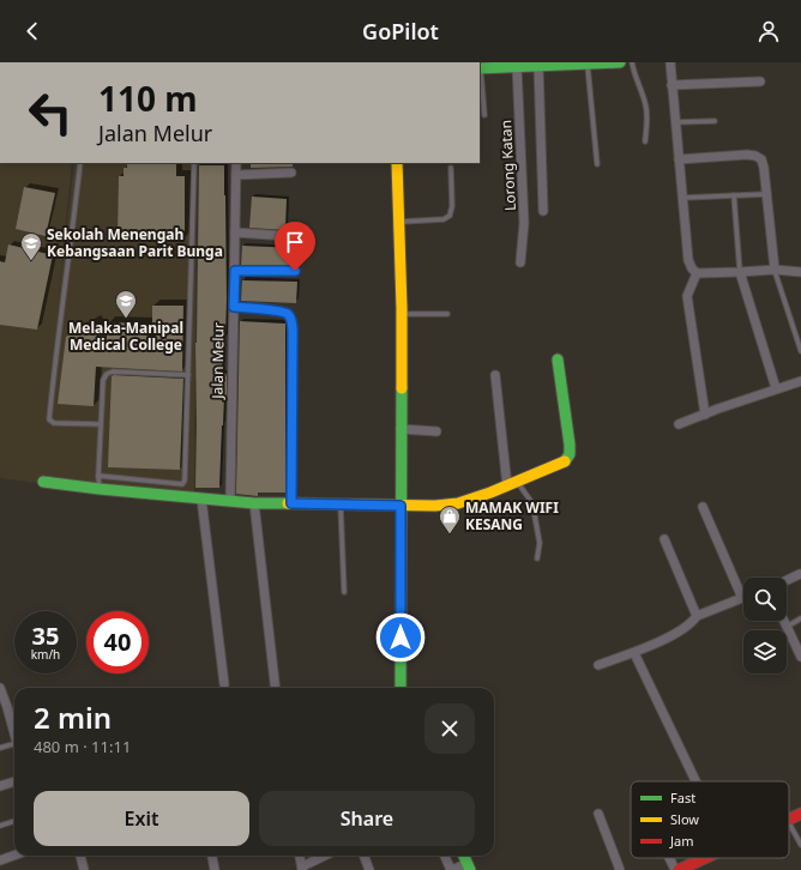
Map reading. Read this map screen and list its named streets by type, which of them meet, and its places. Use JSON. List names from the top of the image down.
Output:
{
  "streets": {
    "street": ["Lorong Katan", "Jalan Melur"]
  },
  "places": {
    "school or university": ["Sekolah Menengah Kebangsaan Parit Bunga", "Melaka-Manipal Medical College"],
    "shop": ["MAMAK WIFI KESANG"]
  },
  "legend": ["Fast", "Slow", "Jam"],
  "page": {
    "header": "GoPilot",
    "turn": ["110 m", "Jalan Melur"],
    "speed": "35 km/h",
    "limit": "40",
    "heading": ["2 min", "480 m · 11:11"],
    "buttons": ["Exit", "Share"]
  }
}
